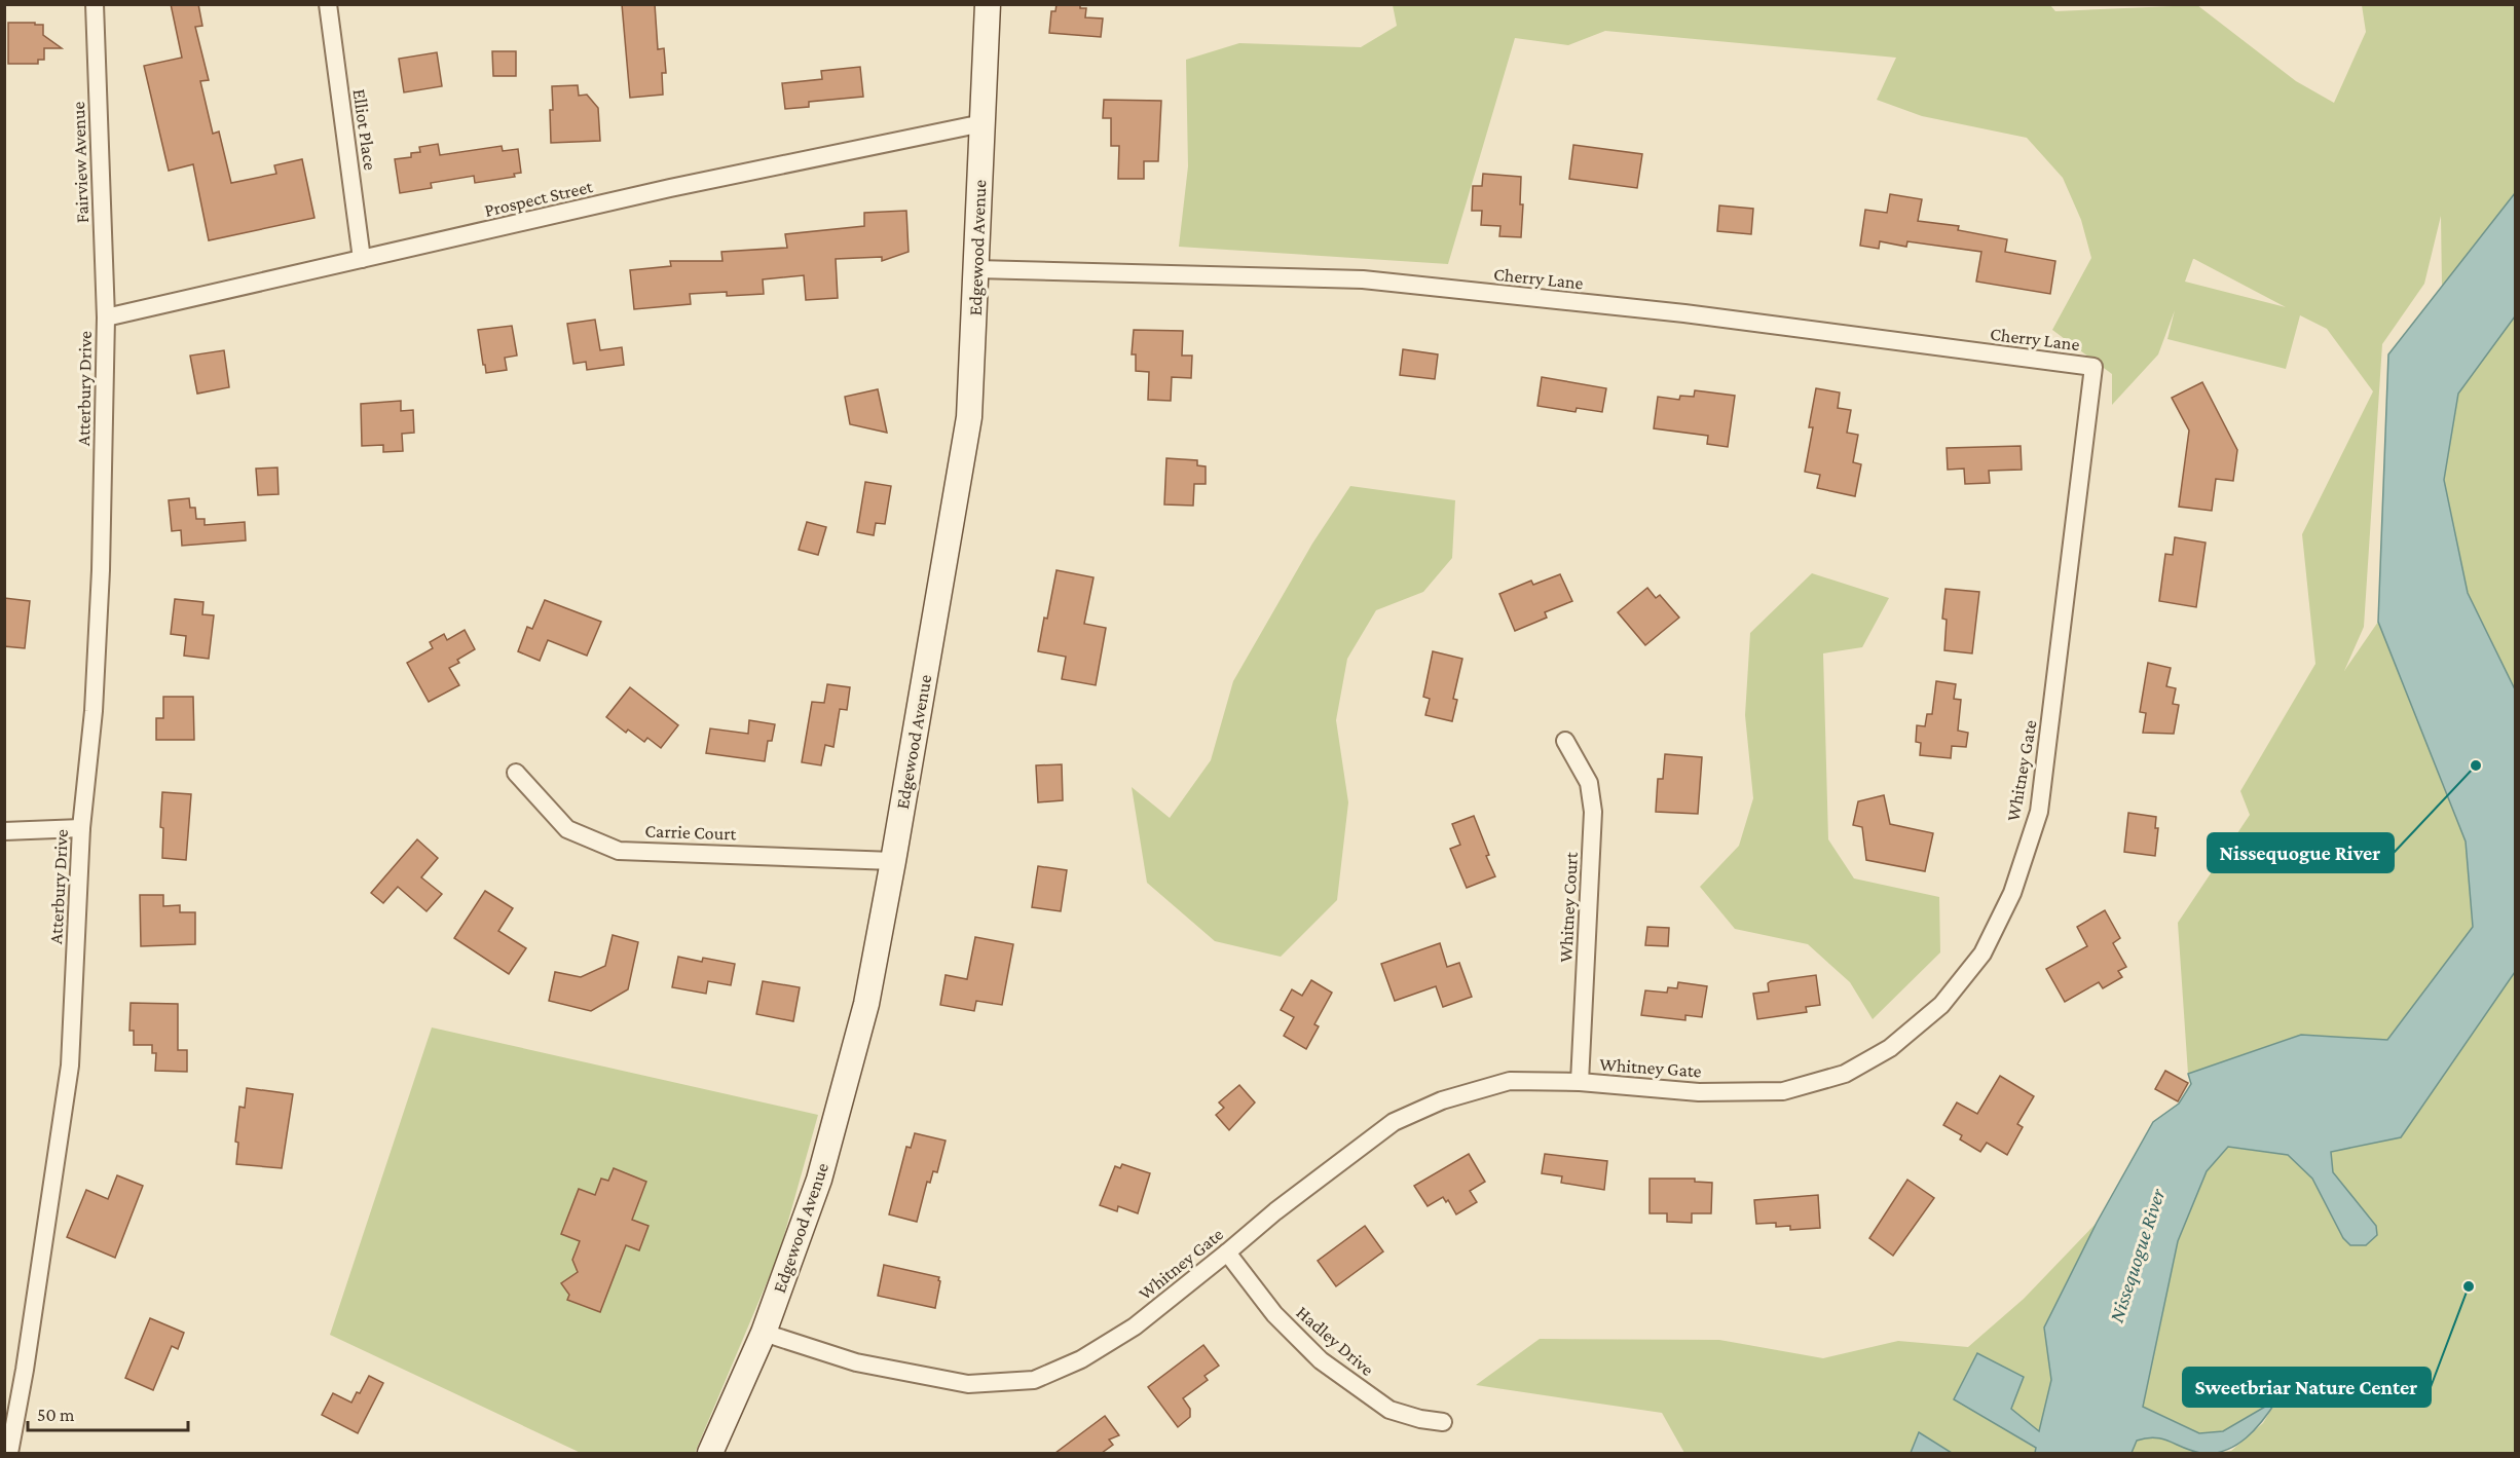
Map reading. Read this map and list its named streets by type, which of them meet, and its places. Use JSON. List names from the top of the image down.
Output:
{
  "streets": {
    "main road": ["Edgewood Avenue"],
    "street": [
      "Elliot Place",
      "Fairview Avenue",
      "Prospect Street",
      "Cherry Lane",
      "Atterbury Drive",
      "Whitney Gate",
      "Carrie Court",
      "Whitney Court",
      "Hadley Drive"
    ]
  },
  "crossings": [
    ["Elliot Place", "Prospect Street"],
    ["Fairview Avenue", "Prospect Street"],
    ["Fairview Avenue", "Atterbury Drive"],
    ["Prospect Street", "Edgewood Avenue"],
    ["Prospect Street", "Atterbury Drive"],
    ["Edgewood Avenue", "Cherry Lane"],
    ["Edgewood Avenue", "Whitney Gate"],
    ["Edgewood Avenue", "Carrie Court"],
    ["Cherry Lane", "Whitney Gate"],
    ["Whitney Gate", "Whitney Court"],
    ["Whitney Gate", "Hadley Drive"]
  ],
  "water": ["Nissequogue River"],
  "places": ["Nissequogue River", "Sweetbriar Nature Center"],
  "scale_bar": "50 m"
}
